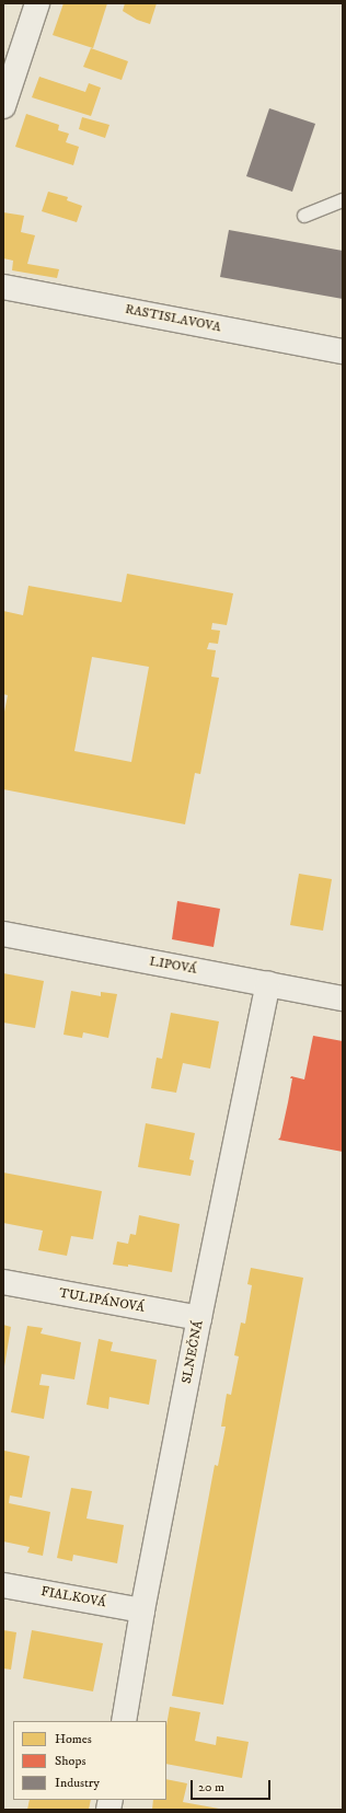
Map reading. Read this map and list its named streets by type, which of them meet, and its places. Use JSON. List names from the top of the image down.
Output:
{
  "streets": {
    "street": [
      "RASTISLAVOVA",
      "LIPOVÁ",
      "TULIPÁNOVÁ",
      "SLNEČNÁ",
      "FIALKOVÁ"
    ]
  },
  "crossings": [
    ["LIPOVÁ", "SLNEČNÁ"],
    ["TULIPÁNOVÁ", "SLNEČNÁ"],
    ["SLNEČNÁ", "FIALKOVÁ"]
  ],
  "legend": ["Homes", "Shops", "Industry"],
  "scale_bar": "20 m"
}
